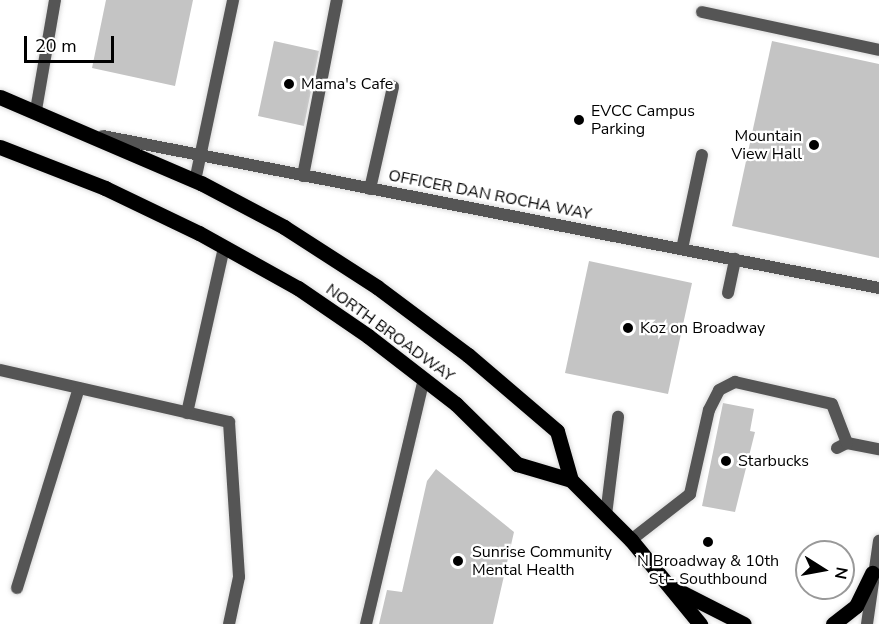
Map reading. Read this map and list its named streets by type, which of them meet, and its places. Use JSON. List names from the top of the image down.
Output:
{
  "streets": {
    "main road": ["NORTH BROADWAY"],
    "street": ["OFFICER DAN ROCHA WAY"]
  },
  "places": [
    "Mama's Cafe",
    "EVCC Campus Parking",
    "Mountain View Hall",
    "Koz on Broadway",
    "Starbucks",
    "N Broadway & 10th St - Southbound",
    "Sunrise Community Mental Health"
  ],
  "scale_bar": "20 m",
  "north": "right"
}
